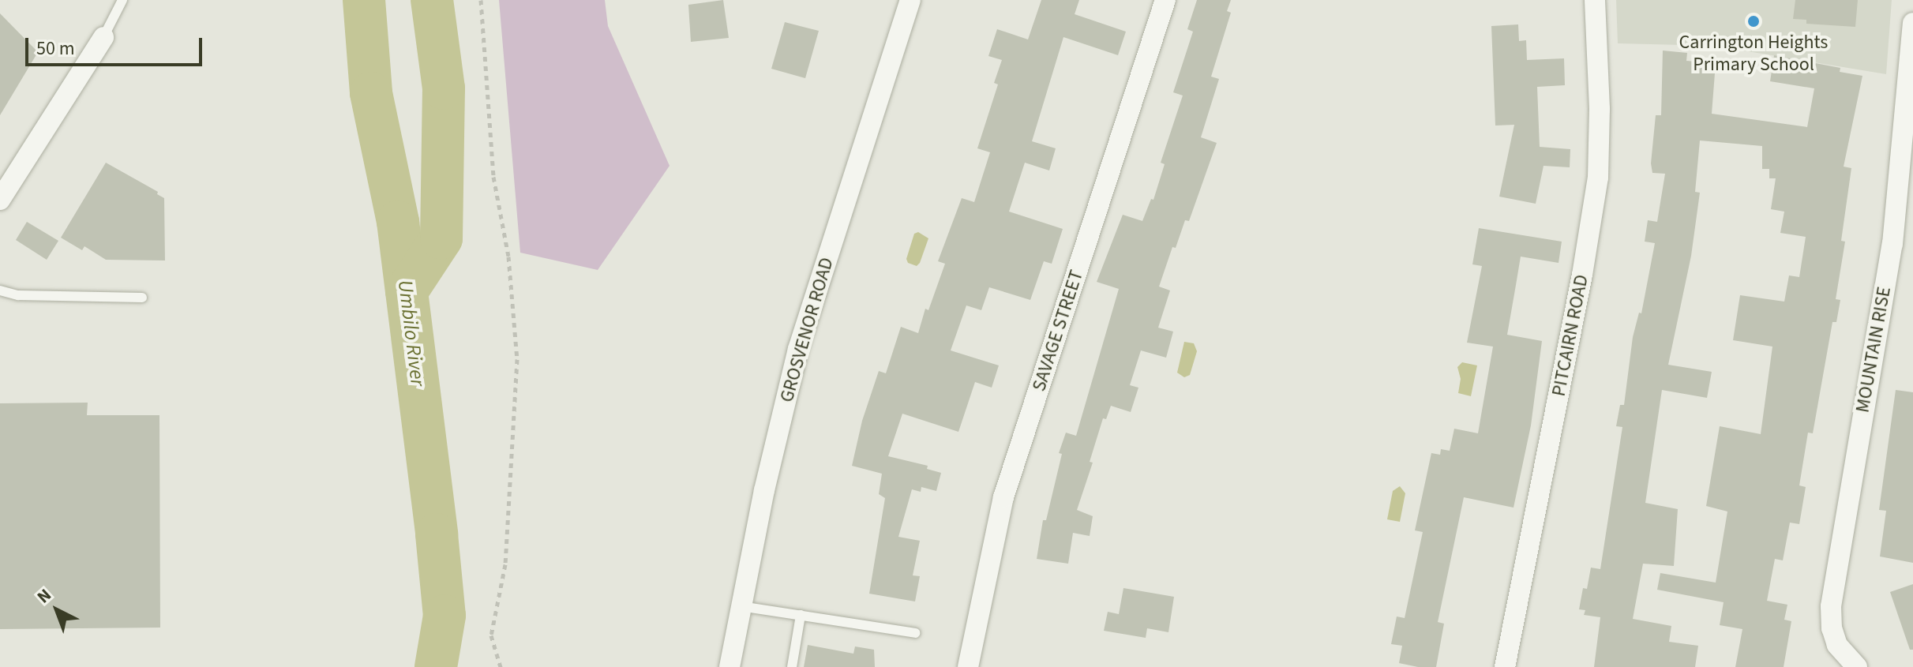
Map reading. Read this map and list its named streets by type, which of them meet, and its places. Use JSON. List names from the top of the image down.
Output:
{
  "streets": {
    "street": [
      "GROSVENOR ROAD",
      "SAVAGE STREET",
      "PITCAIRN ROAD",
      "MOUNTAIN RISE"
    ]
  },
  "water": ["Umbilo River"],
  "places": ["Carrington Heights Primary School"],
  "scale_bar": "50 m",
  "north": "top left"
}
